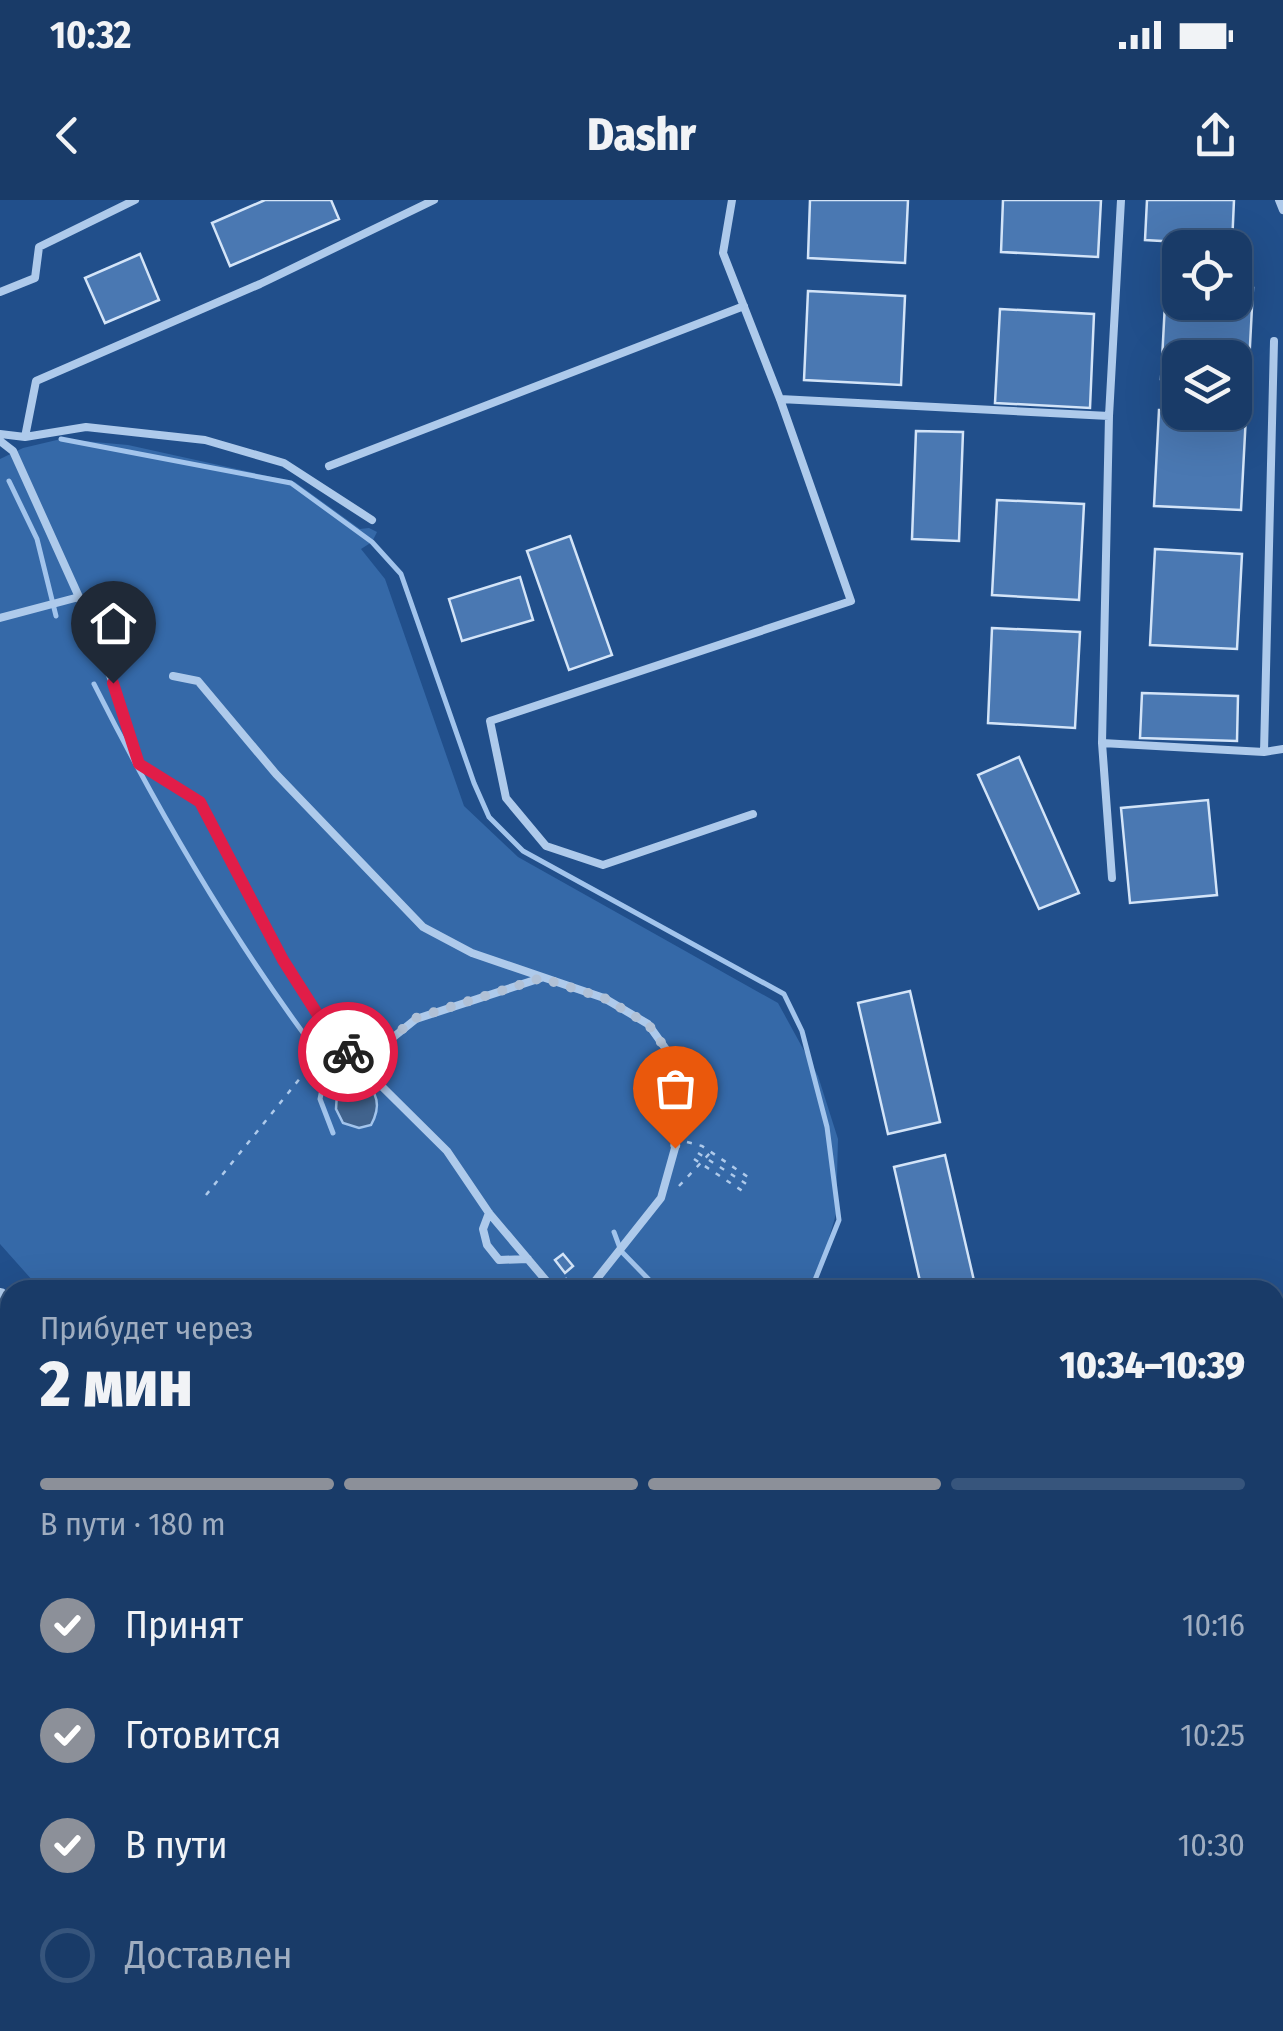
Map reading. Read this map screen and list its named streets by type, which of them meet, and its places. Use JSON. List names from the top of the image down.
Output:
{
  "page": {
    "status": "10:32",
    "header": "Dashr",
    "heading": ["2 мин", "Прибудет через", "10:34–10:39"],
    "bar": "В пути · 180 m",
    "list": [
      ["Принят", "10:16"],
      ["Готовится", "10:25"],
      ["В пути", "10:30"],
      "Доставлен"
    ]
  }
}
